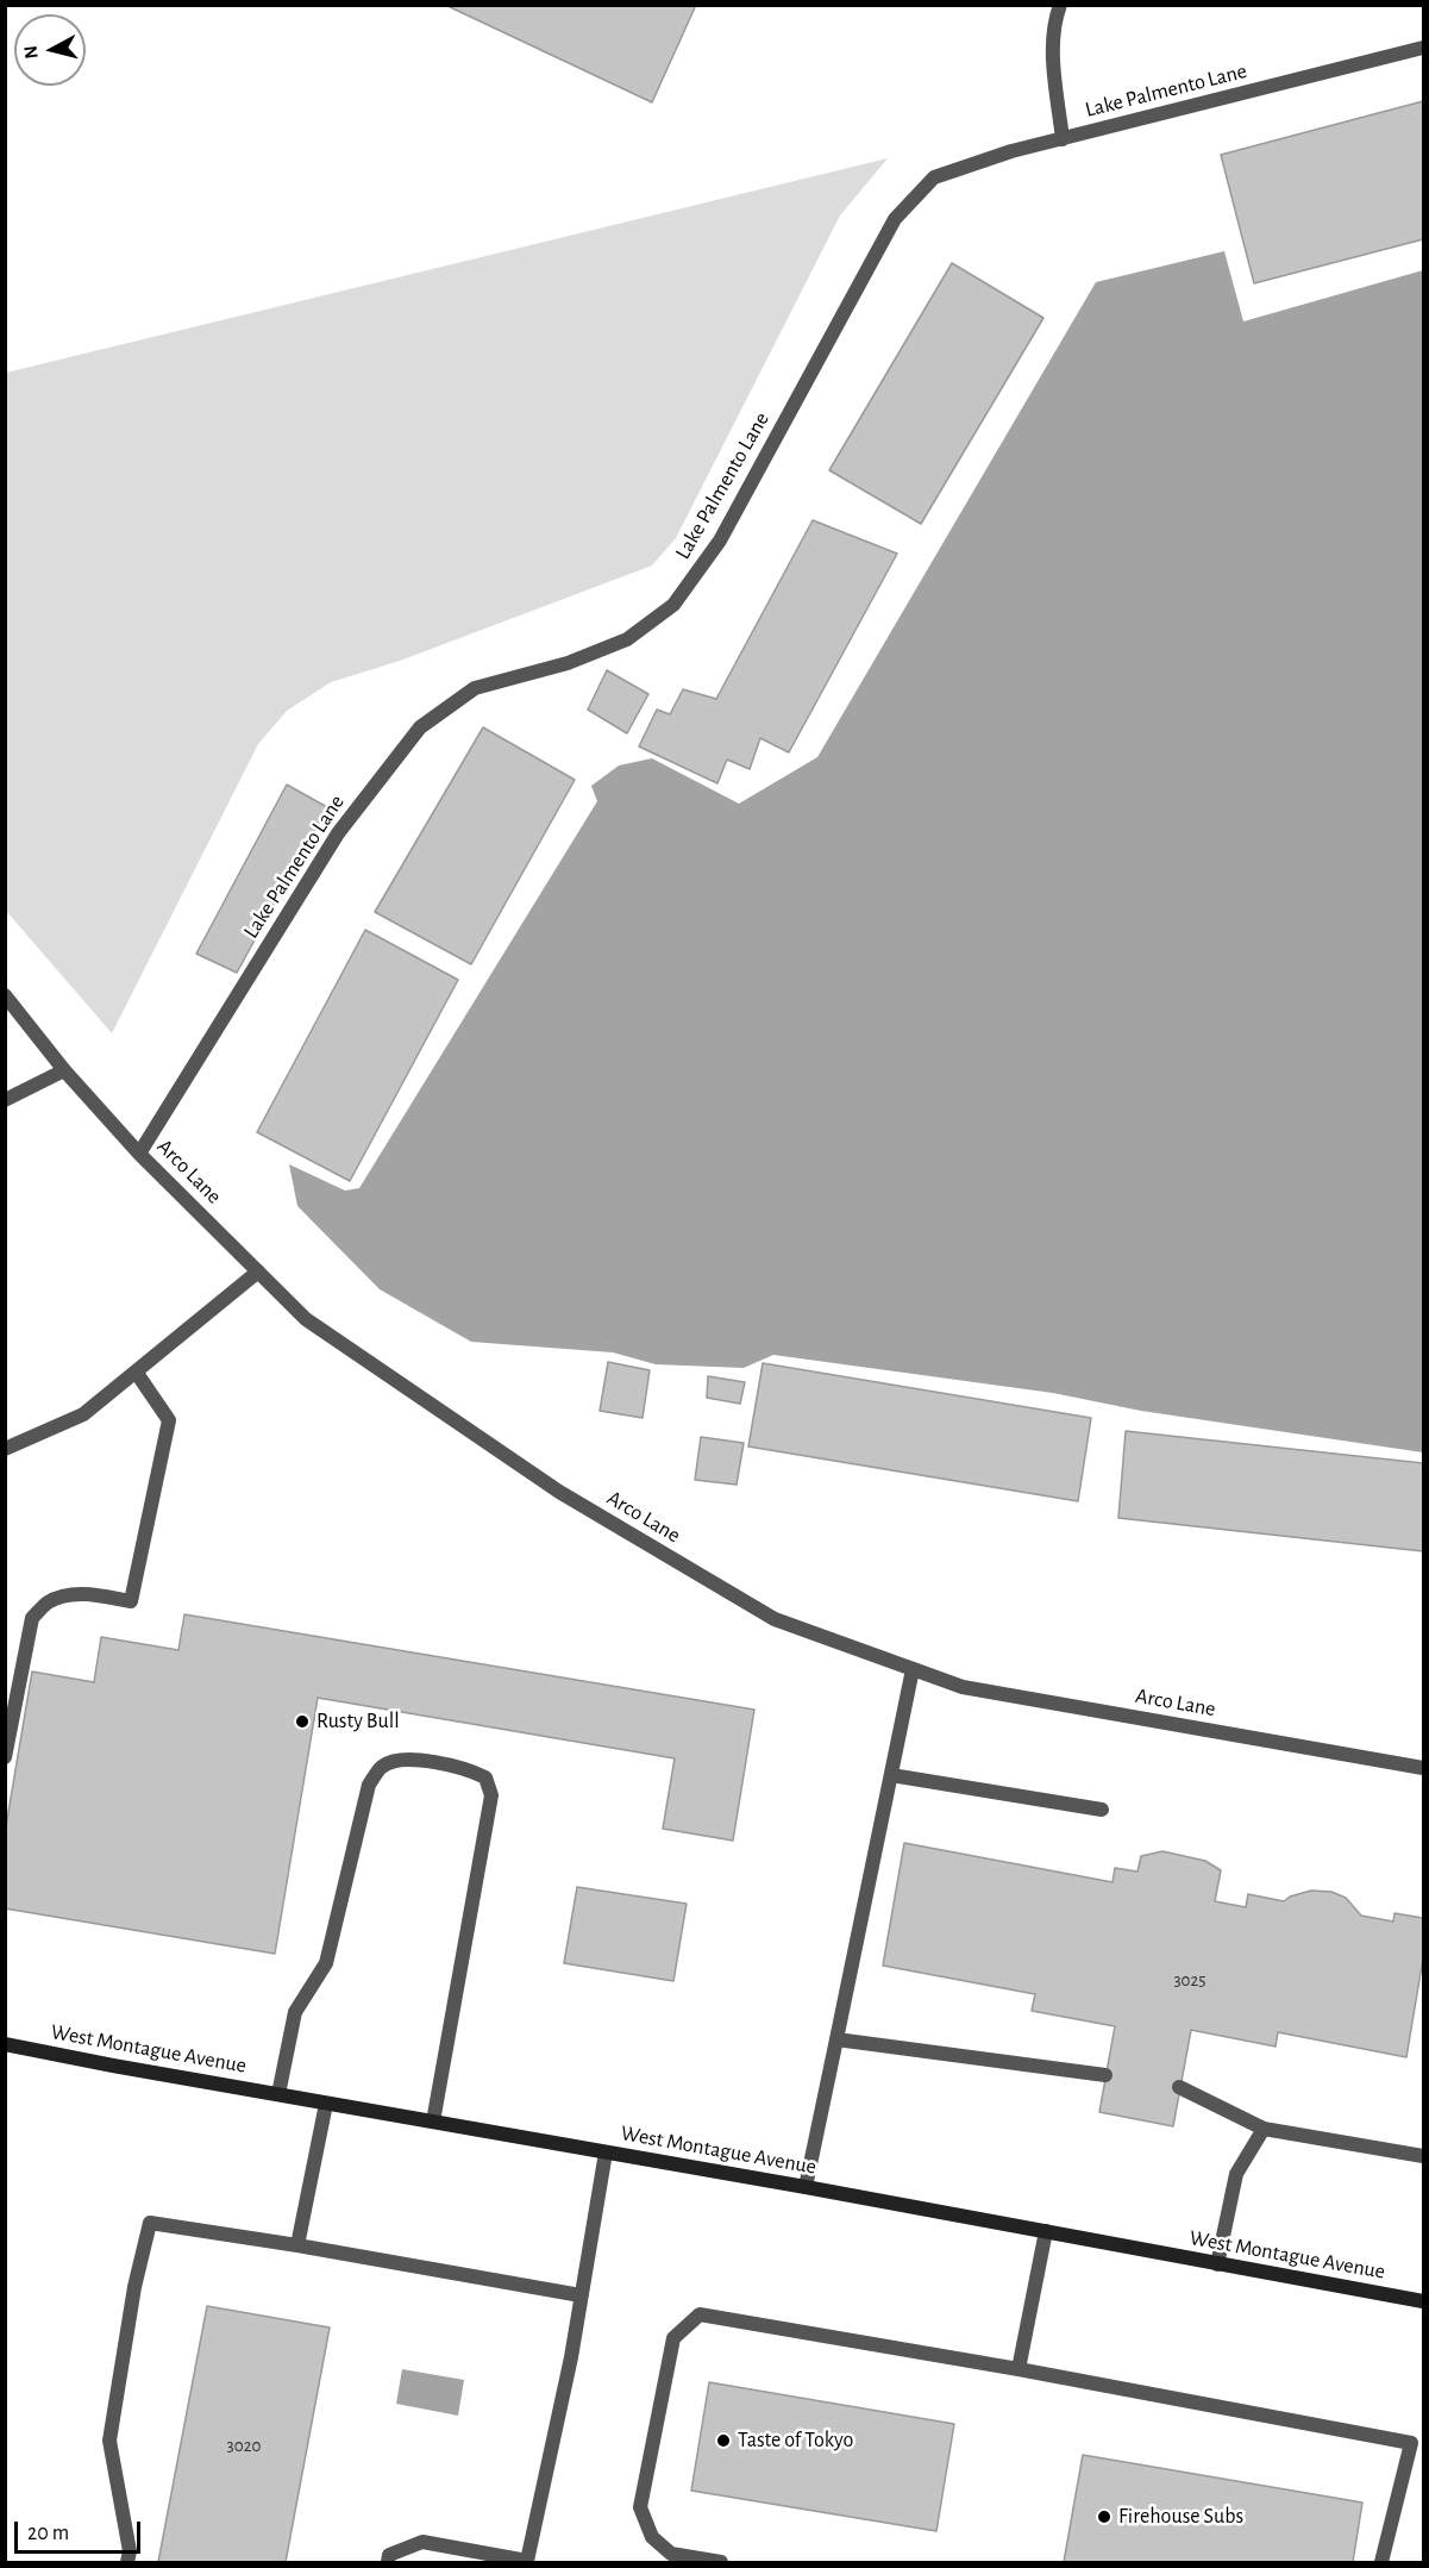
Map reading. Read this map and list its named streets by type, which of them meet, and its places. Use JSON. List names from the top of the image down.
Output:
{
  "streets": {
    "main road": ["West Montague Avenue"],
    "street": ["Lake Palmento Lane", "Arco Lane"]
  },
  "crossings": [
    ["Lake Palmento Lane", "Arco Lane"]
  ],
  "places": ["Rusty Bull", "Taste of Tokyo", "Firehouse Subs"],
  "house_numbers": ["3025", "3020"],
  "scale_bar": "20 m",
  "north": "left"
}
